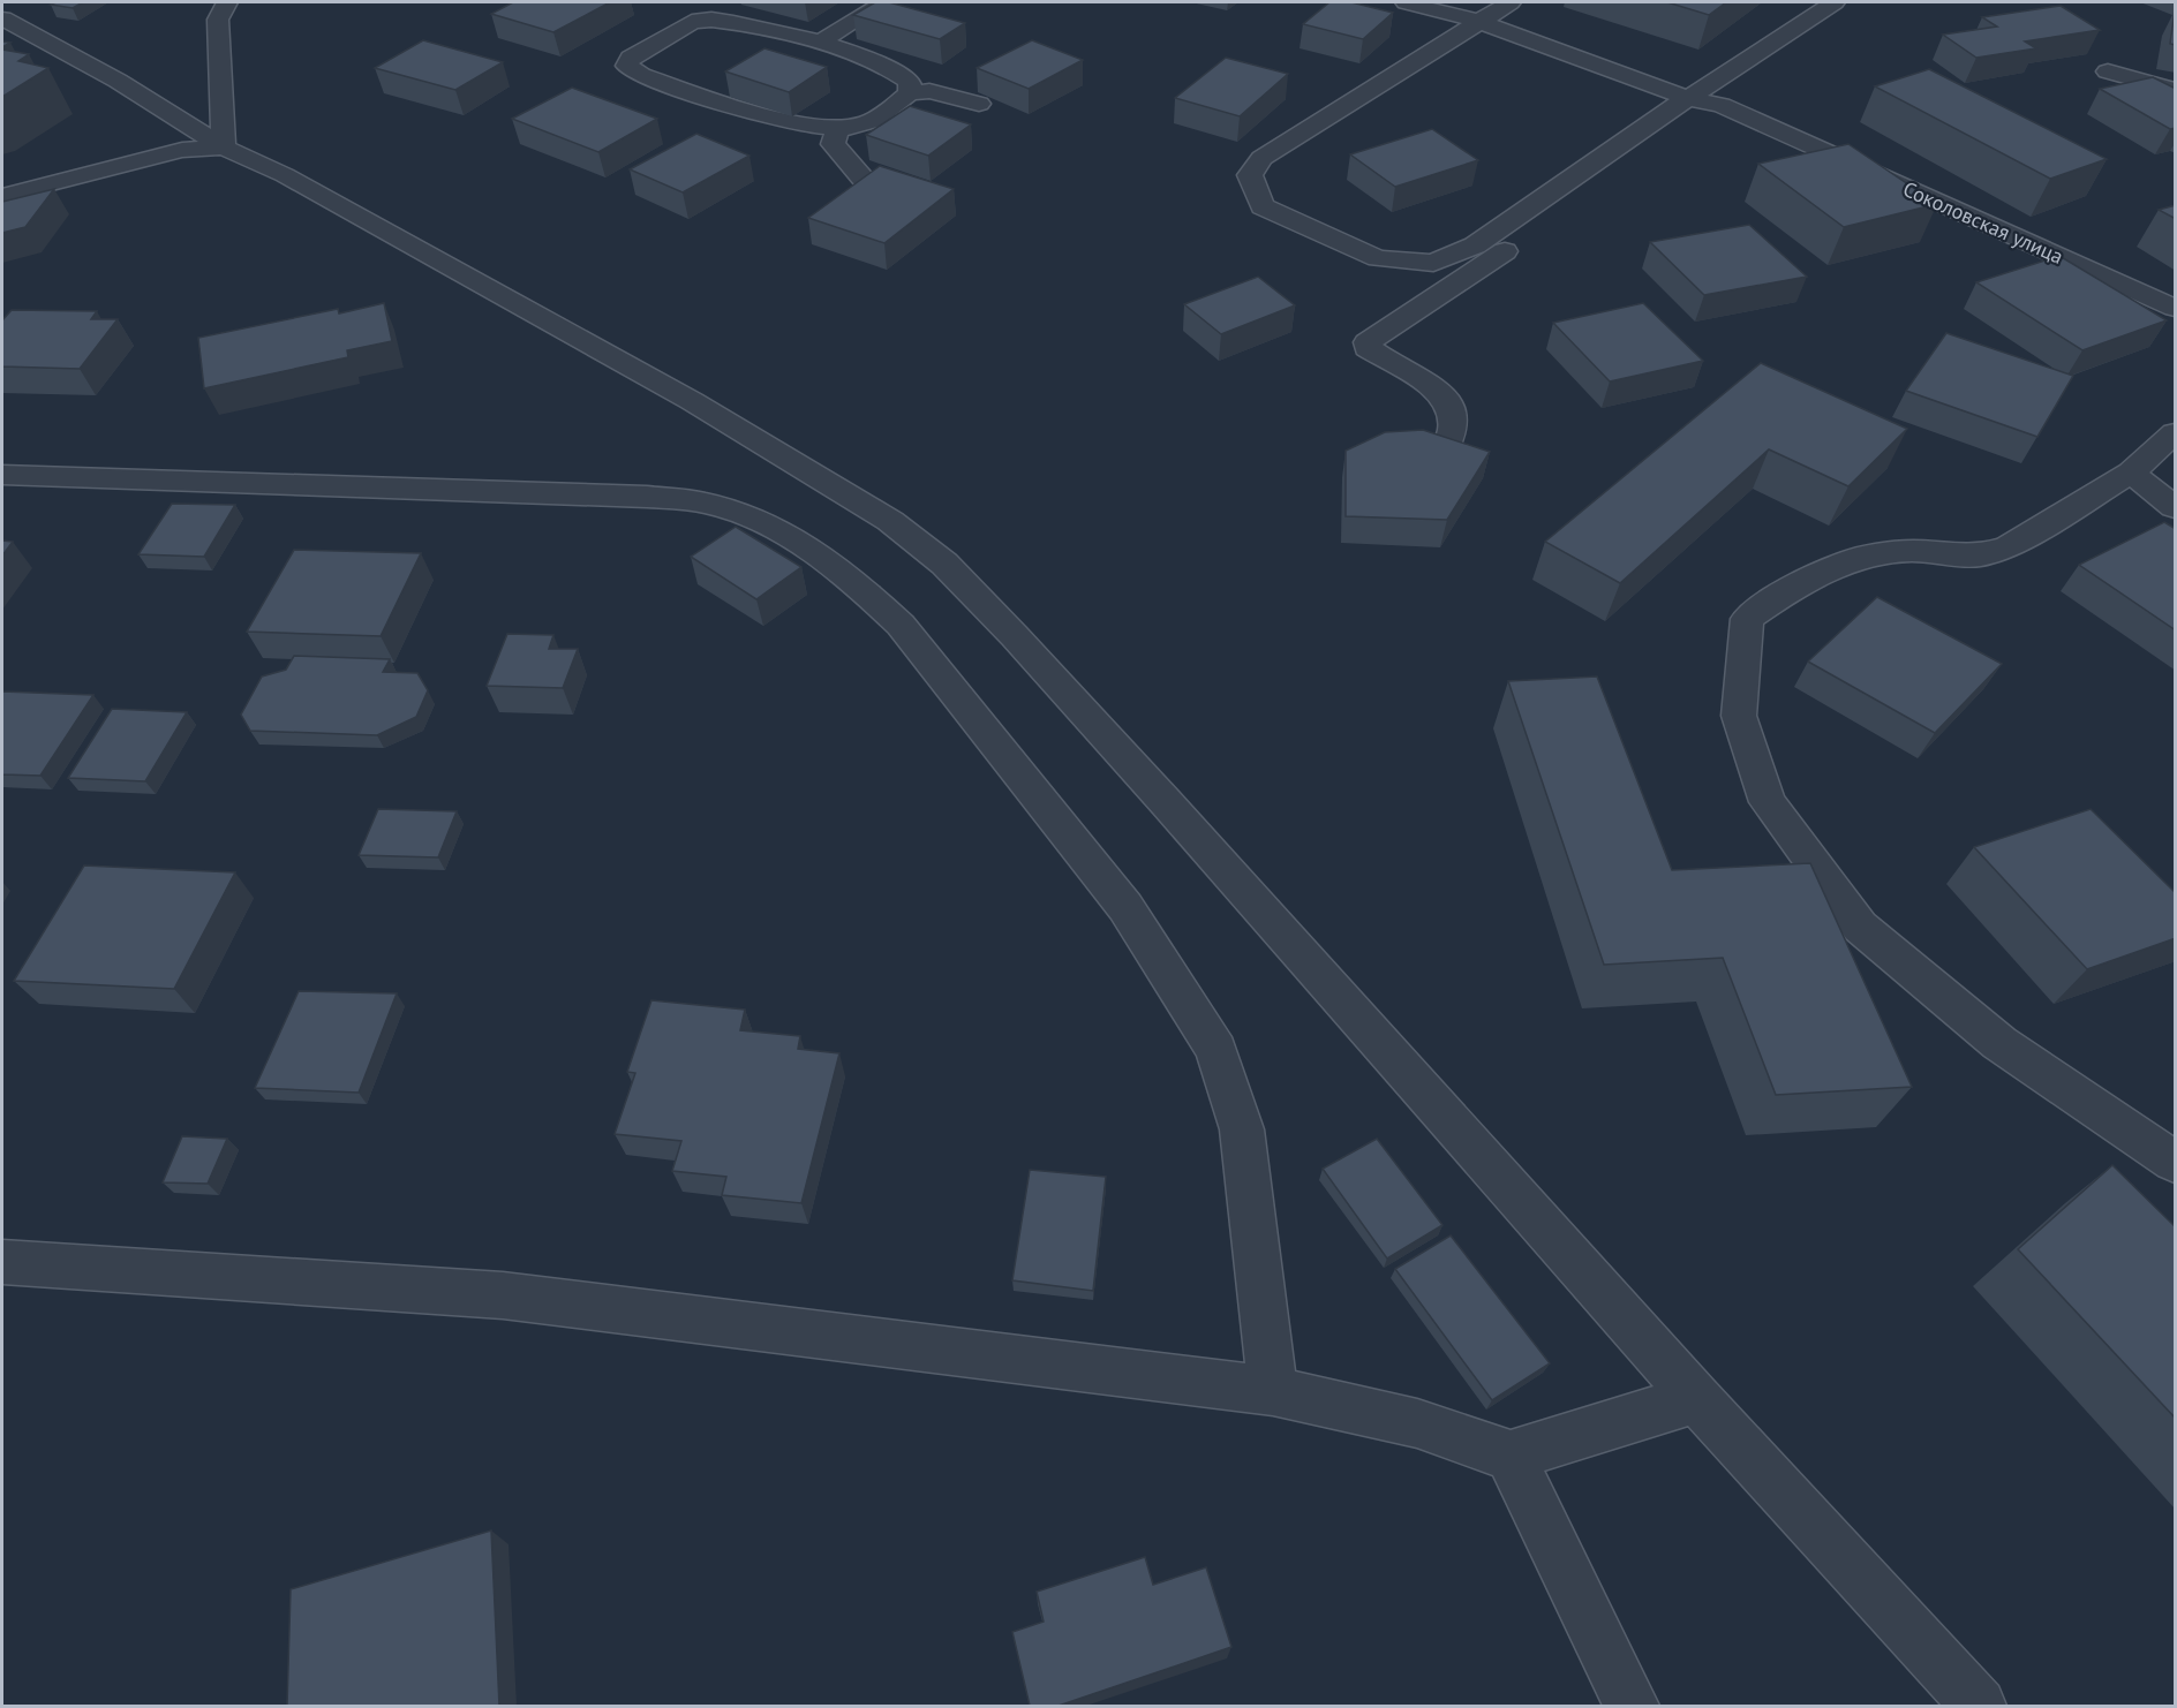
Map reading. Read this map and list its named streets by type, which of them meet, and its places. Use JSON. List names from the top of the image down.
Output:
{
  "streets": {
    "street": ["Соколовская улица"]
  }
}
